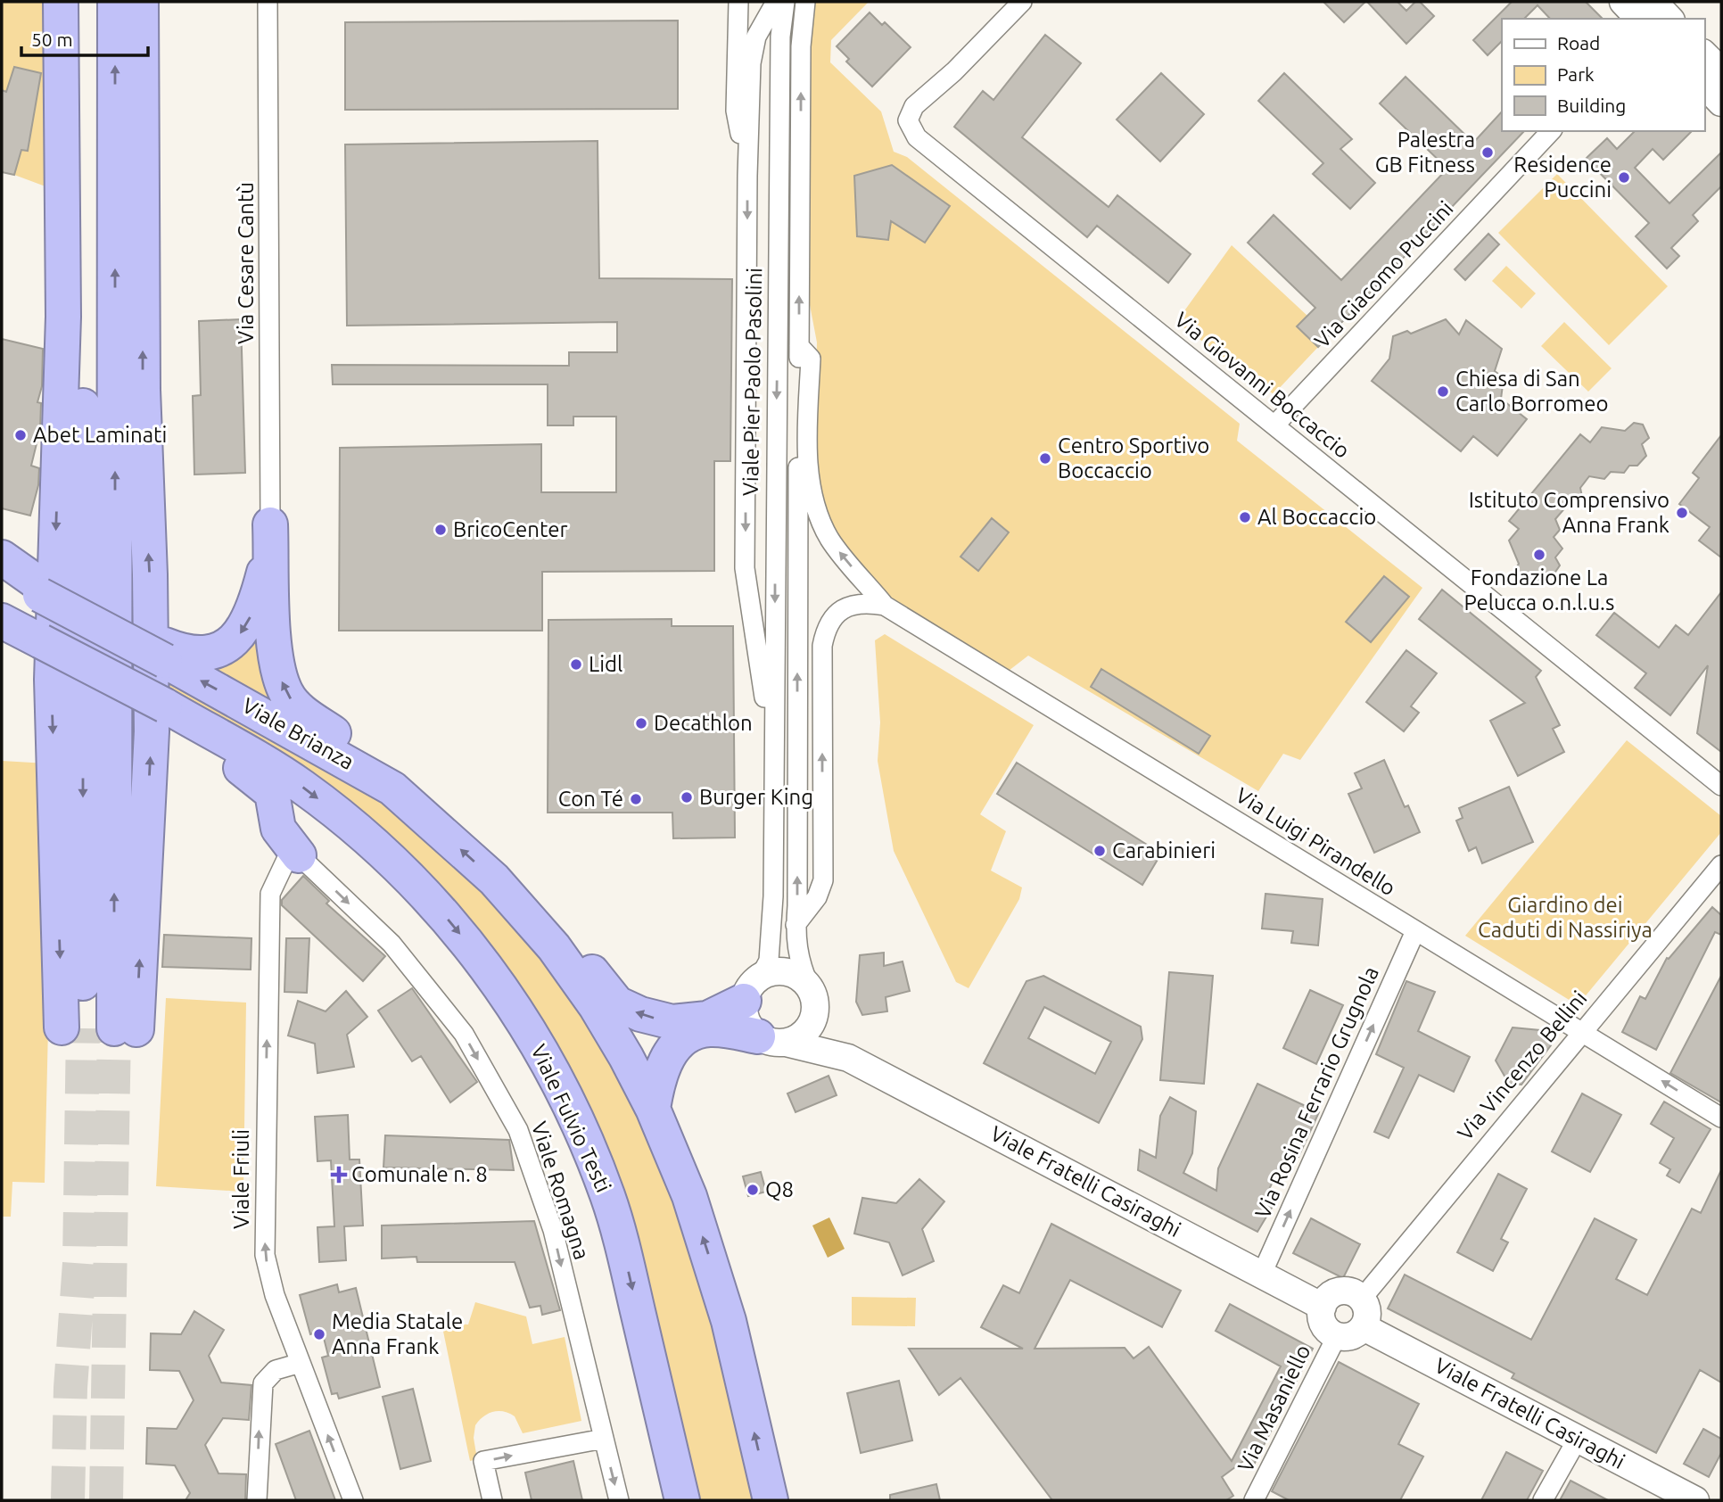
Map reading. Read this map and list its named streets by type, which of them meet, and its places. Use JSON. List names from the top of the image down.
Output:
{
  "streets": {
    "highway": ["Viale Brianza", "Viale Fulvio Testi"],
    "street": [
      "Via Cesare Cantù",
      "Via Giacomo Puccini",
      "Viale Pier Paolo Pasolini",
      "Via Giovanni Boccaccio",
      "Via Luigi Pirandello",
      "Via Vincenzo Bellini",
      "Via Rosina Ferrario Grugnola",
      "Viale Friuli",
      "Viale Fratelli Casiraghi",
      "Viale Romagna",
      "Via Masaniello"
    ]
  },
  "crossings": [
    ["Via Giacomo Puccini", "Via Giovanni Boccaccio"],
    ["Viale Pier Paolo Pasolini", "Via Luigi Pirandello"],
    ["Viale Pier Paolo Pasolini", "Viale Fratelli Casiraghi"],
    ["Viale Brianza", "Viale Fulvio Testi"],
    ["Via Luigi Pirandello", "Via Vincenzo Bellini"],
    ["Via Luigi Pirandello", "Via Rosina Ferrario Grugnola"],
    ["Via Vincenzo Bellini", "Viale Fratelli Casiraghi"],
    ["Via Vincenzo Bellini", "Via Masaniello"],
    ["Via Rosina Ferrario Grugnola", "Viale Fratelli Casiraghi"],
    ["Viale Friuli", "Viale Romagna"],
    ["Viale Fratelli Casiraghi", "Via Masaniello"]
  ],
  "one_way": ["Via Rosina Ferrario Grugnola", "Viale Friuli", "Viale Romagna"],
  "parks": ["Giardino dei Caduti di Nassiriya"],
  "places": {
    "other": [
      "Palestra GB Fitness",
      "Residence Puccini",
      "Chiesa di San Carlo Borromeo",
      "Abet Laminati",
      "Centro Sportivo Boccaccio",
      "Istituto Comprensivo Anna Frank",
      "Al Boccaccio",
      "BricoCenter",
      "Fondazione La Pelucca o.n.l.u.s",
      "Lidl",
      "Decathlon",
      "Burger King",
      "Con Té",
      "Carabinieri",
      "Q8",
      "Media Statale Anna Frank"
    ],
    "health": ["Comunale n. 8"]
  },
  "legend": ["Road", "Park", "Building"],
  "scale_bar": "50 m"
}
